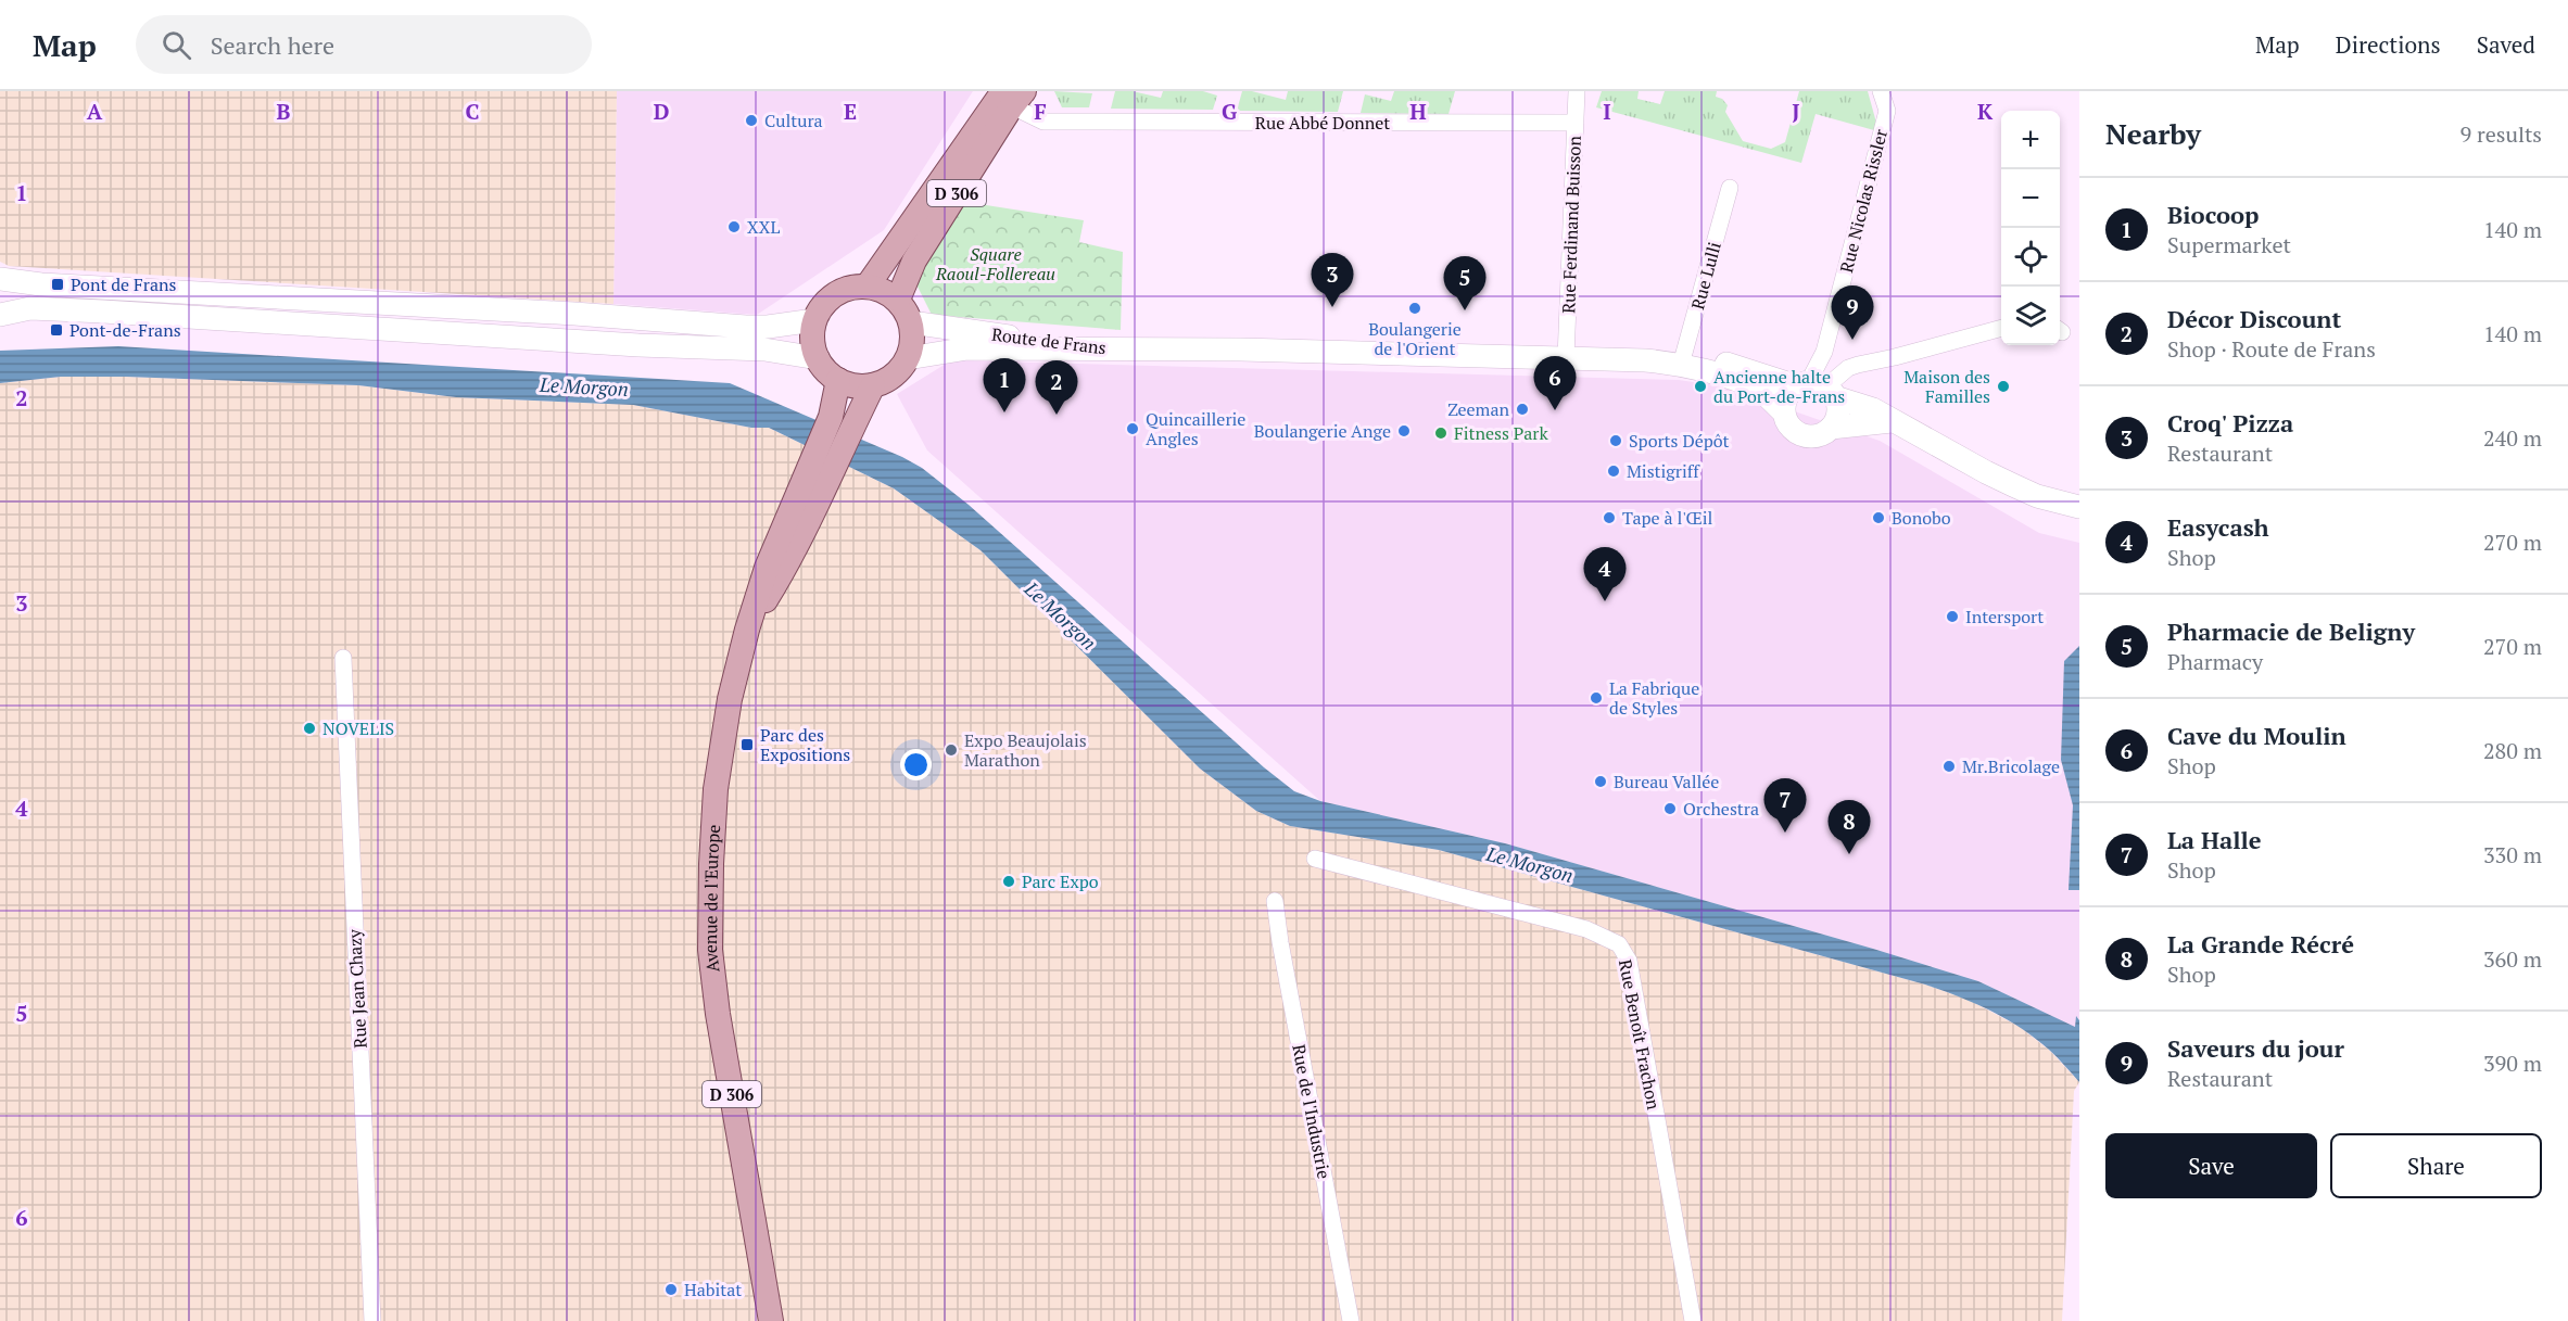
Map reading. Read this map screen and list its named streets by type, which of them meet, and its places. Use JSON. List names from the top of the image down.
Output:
{
  "streets": {
    "main road": ["D 306", "Avenue de l'Europe"],
    "street": [
      "Rue Abbé Donnet",
      "Rue Nicolas Rissler",
      "Rue Ferdinand Buisson",
      "Rue Lulli",
      "Route de Frans",
      "Rue Jean Chazy",
      "Rue Benoît Frachon",
      "Rue de l'Industrie"
    ]
  },
  "crossings": [
    ["Rue Abbé Donnet", "D 306"],
    ["Rue Abbé Donnet", "Rue Ferdinand Buisson"],
    ["D 306", "Route de Frans"],
    ["D 306", "Avenue de l'Europe"],
    ["Route de Frans", "Avenue de l'Europe"]
  ],
  "water": ["Le Morgon"],
  "parks": ["Square Raoul-Follereau"],
  "places": {
    "other": [
      "Cultura",
      "XXL",
      "Boulangerie de l'Orient",
      "Ancienne halte du Port-de-Frans",
      "Maison des Familles",
      "Zeeman",
      "Quincaillerie Angles",
      "Boulangerie Ange",
      "Fitness Park",
      "Sports Dépôt",
      "Mistigriff",
      "Tape à l'Œil",
      "Bonobo",
      "Intersport",
      "La Fabrique de Styles",
      "NOVELIS",
      "Expo Beaujolais Marathon",
      "Mr.Bricolage",
      "Bureau Vallée",
      "Orchestra",
      "Parc Expo",
      "Habitat"
    ],
    "transit": ["Pont de Frans", "Pont-de-Frans", "Parc des Expositions"]
  },
  "page": {
    "header": "Map",
    "search": "Search here",
    "nav": ["Map", "Directions", "Saved"],
    "heading": ["Nearby", "9 results"],
    "map_buttons": ["+", "−"],
    "list": [
      {
        "mark": "1",
        "name": "Biocoop",
        "note": "Supermarket",
        "value": "140 m"
      },
      {
        "mark": "2",
        "name": "Décor Discount",
        "note": "Shop · Route de Frans",
        "value": "140 m"
      },
      {
        "mark": "3",
        "name": "Croq' Pizza",
        "note": "Restaurant",
        "value": "240 m"
      },
      {
        "mark": "4",
        "name": "Easycash",
        "note": "Shop",
        "value": "270 m"
      },
      {
        "mark": "5",
        "name": "Pharmacie de Beligny",
        "note": "Pharmacy",
        "value": "270 m"
      },
      {
        "mark": "6",
        "name": "Cave du Moulin",
        "note": "Shop",
        "value": "280 m"
      },
      {
        "mark": "7",
        "name": "La Halle",
        "note": "Shop",
        "value": "330 m"
      },
      {
        "mark": "8",
        "name": "La Grande Récré",
        "note": "Shop",
        "value": "360 m"
      },
      {
        "mark": "9",
        "name": "Saveurs du jour",
        "note": "Restaurant",
        "value": "390 m"
      }
    ],
    "pins": [
      "3",
      "5",
      "9",
      "6",
      "1",
      "2",
      "4",
      "7",
      "8"
    ],
    "buttons": ["Save", "Share"]
  },
  "grid": {
    "columns": [
      "A",
      "B",
      "C",
      "D",
      "E",
      "F",
      "G",
      "H",
      "I",
      "J",
      "K"
    ],
    "rows": [
      "1",
      "2",
      "3",
      "4",
      "5",
      "6"
    ]
  }
}
